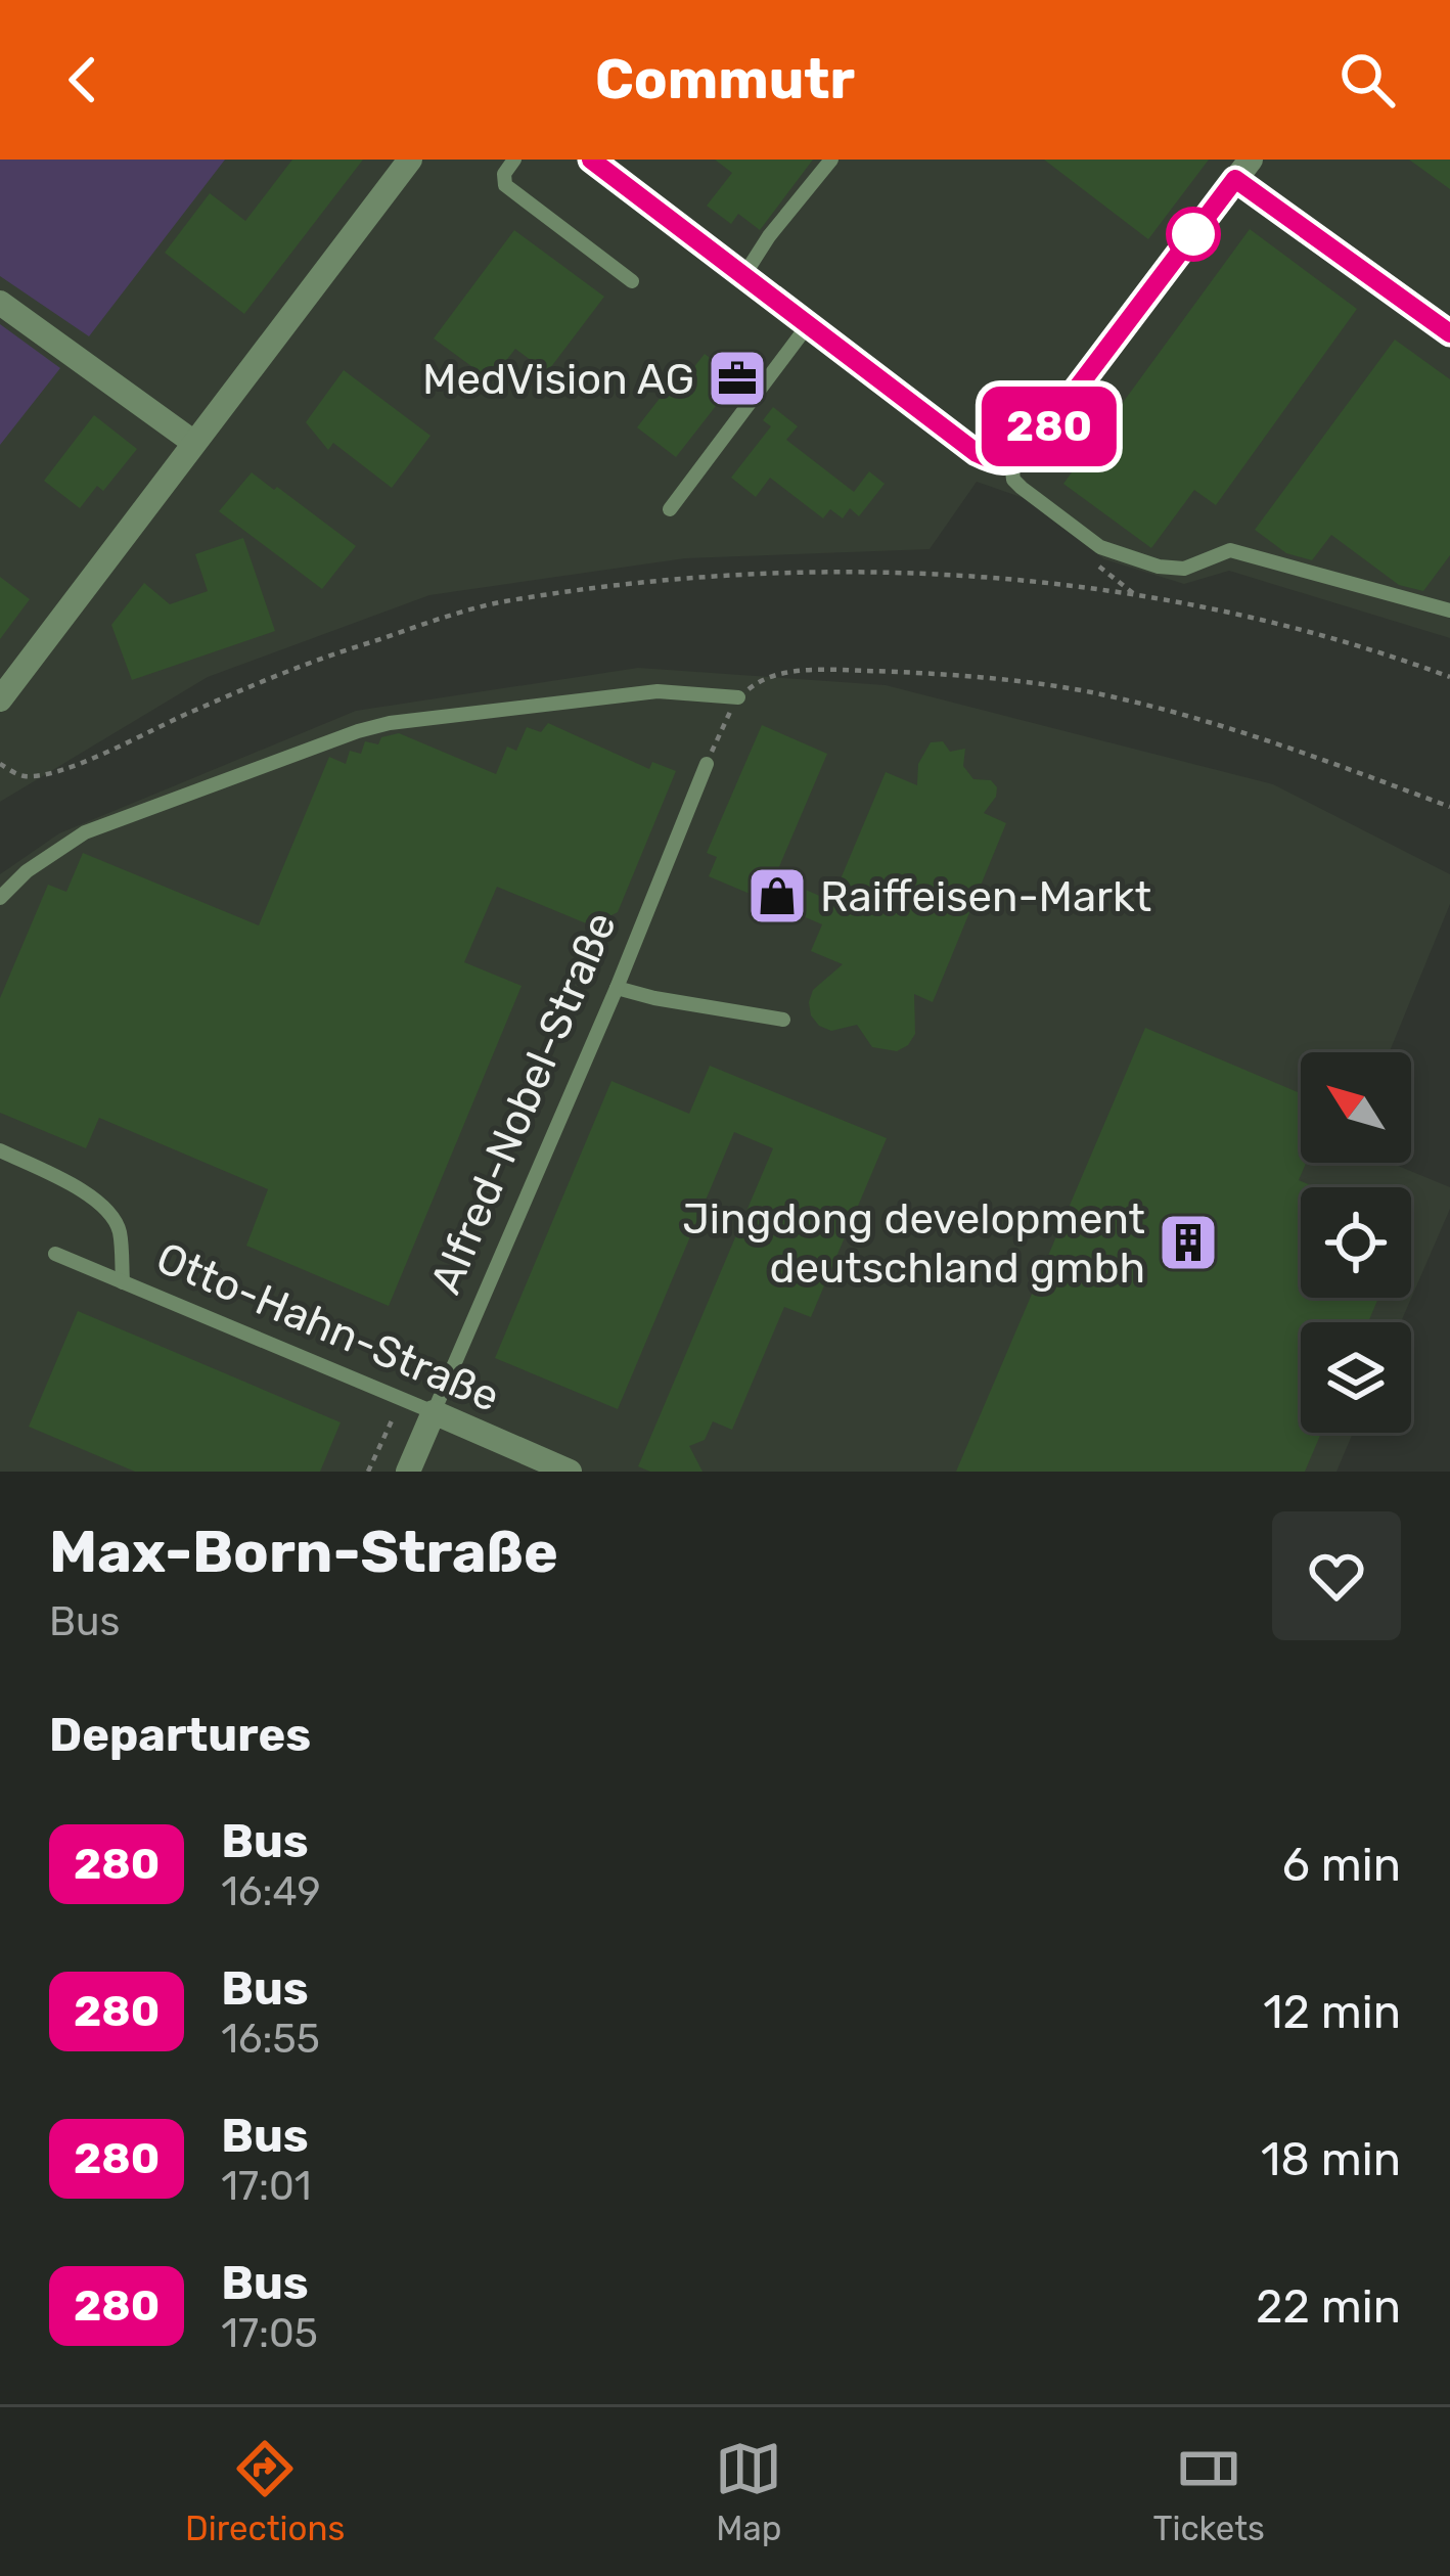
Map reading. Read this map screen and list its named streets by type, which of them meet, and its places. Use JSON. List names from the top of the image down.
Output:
{
  "streets": {
    "street": ["Alfred-Nobel-Straße", "Otto-Hahn-Straße"]
  },
  "crossings": [
    ["Alfred-Nobel-Straße", "Otto-Hahn-Straße"]
  ],
  "places": {
    "office": ["MedVision AG"],
    "shop": ["Raiffeisen-Markt"],
    "building": ["Jingdong development deutschland gmbh"]
  },
  "lines": ["bus line 280"],
  "north": "top left",
  "page": {
    "header": "Commutr",
    "on_map": "280",
    "heading": [
      ["Max-Born-Straße", "Bus"],
      "Departures"
    ],
    "list": [
      {
        "mark": "280",
        "name": "Bus",
        "note": "16:49",
        "value": "6 min"
      },
      {
        "mark": "280",
        "name": "Bus",
        "note": "16:55",
        "value": "12 min"
      },
      {
        "mark": "280",
        "name": "Bus",
        "note": "17:01",
        "value": "18 min"
      },
      {
        "mark": "280",
        "name": "Bus",
        "note": "17:05",
        "value": "22 min"
      }
    ],
    "tabs": ["Directions", "Map", "Tickets"]
  }
}
